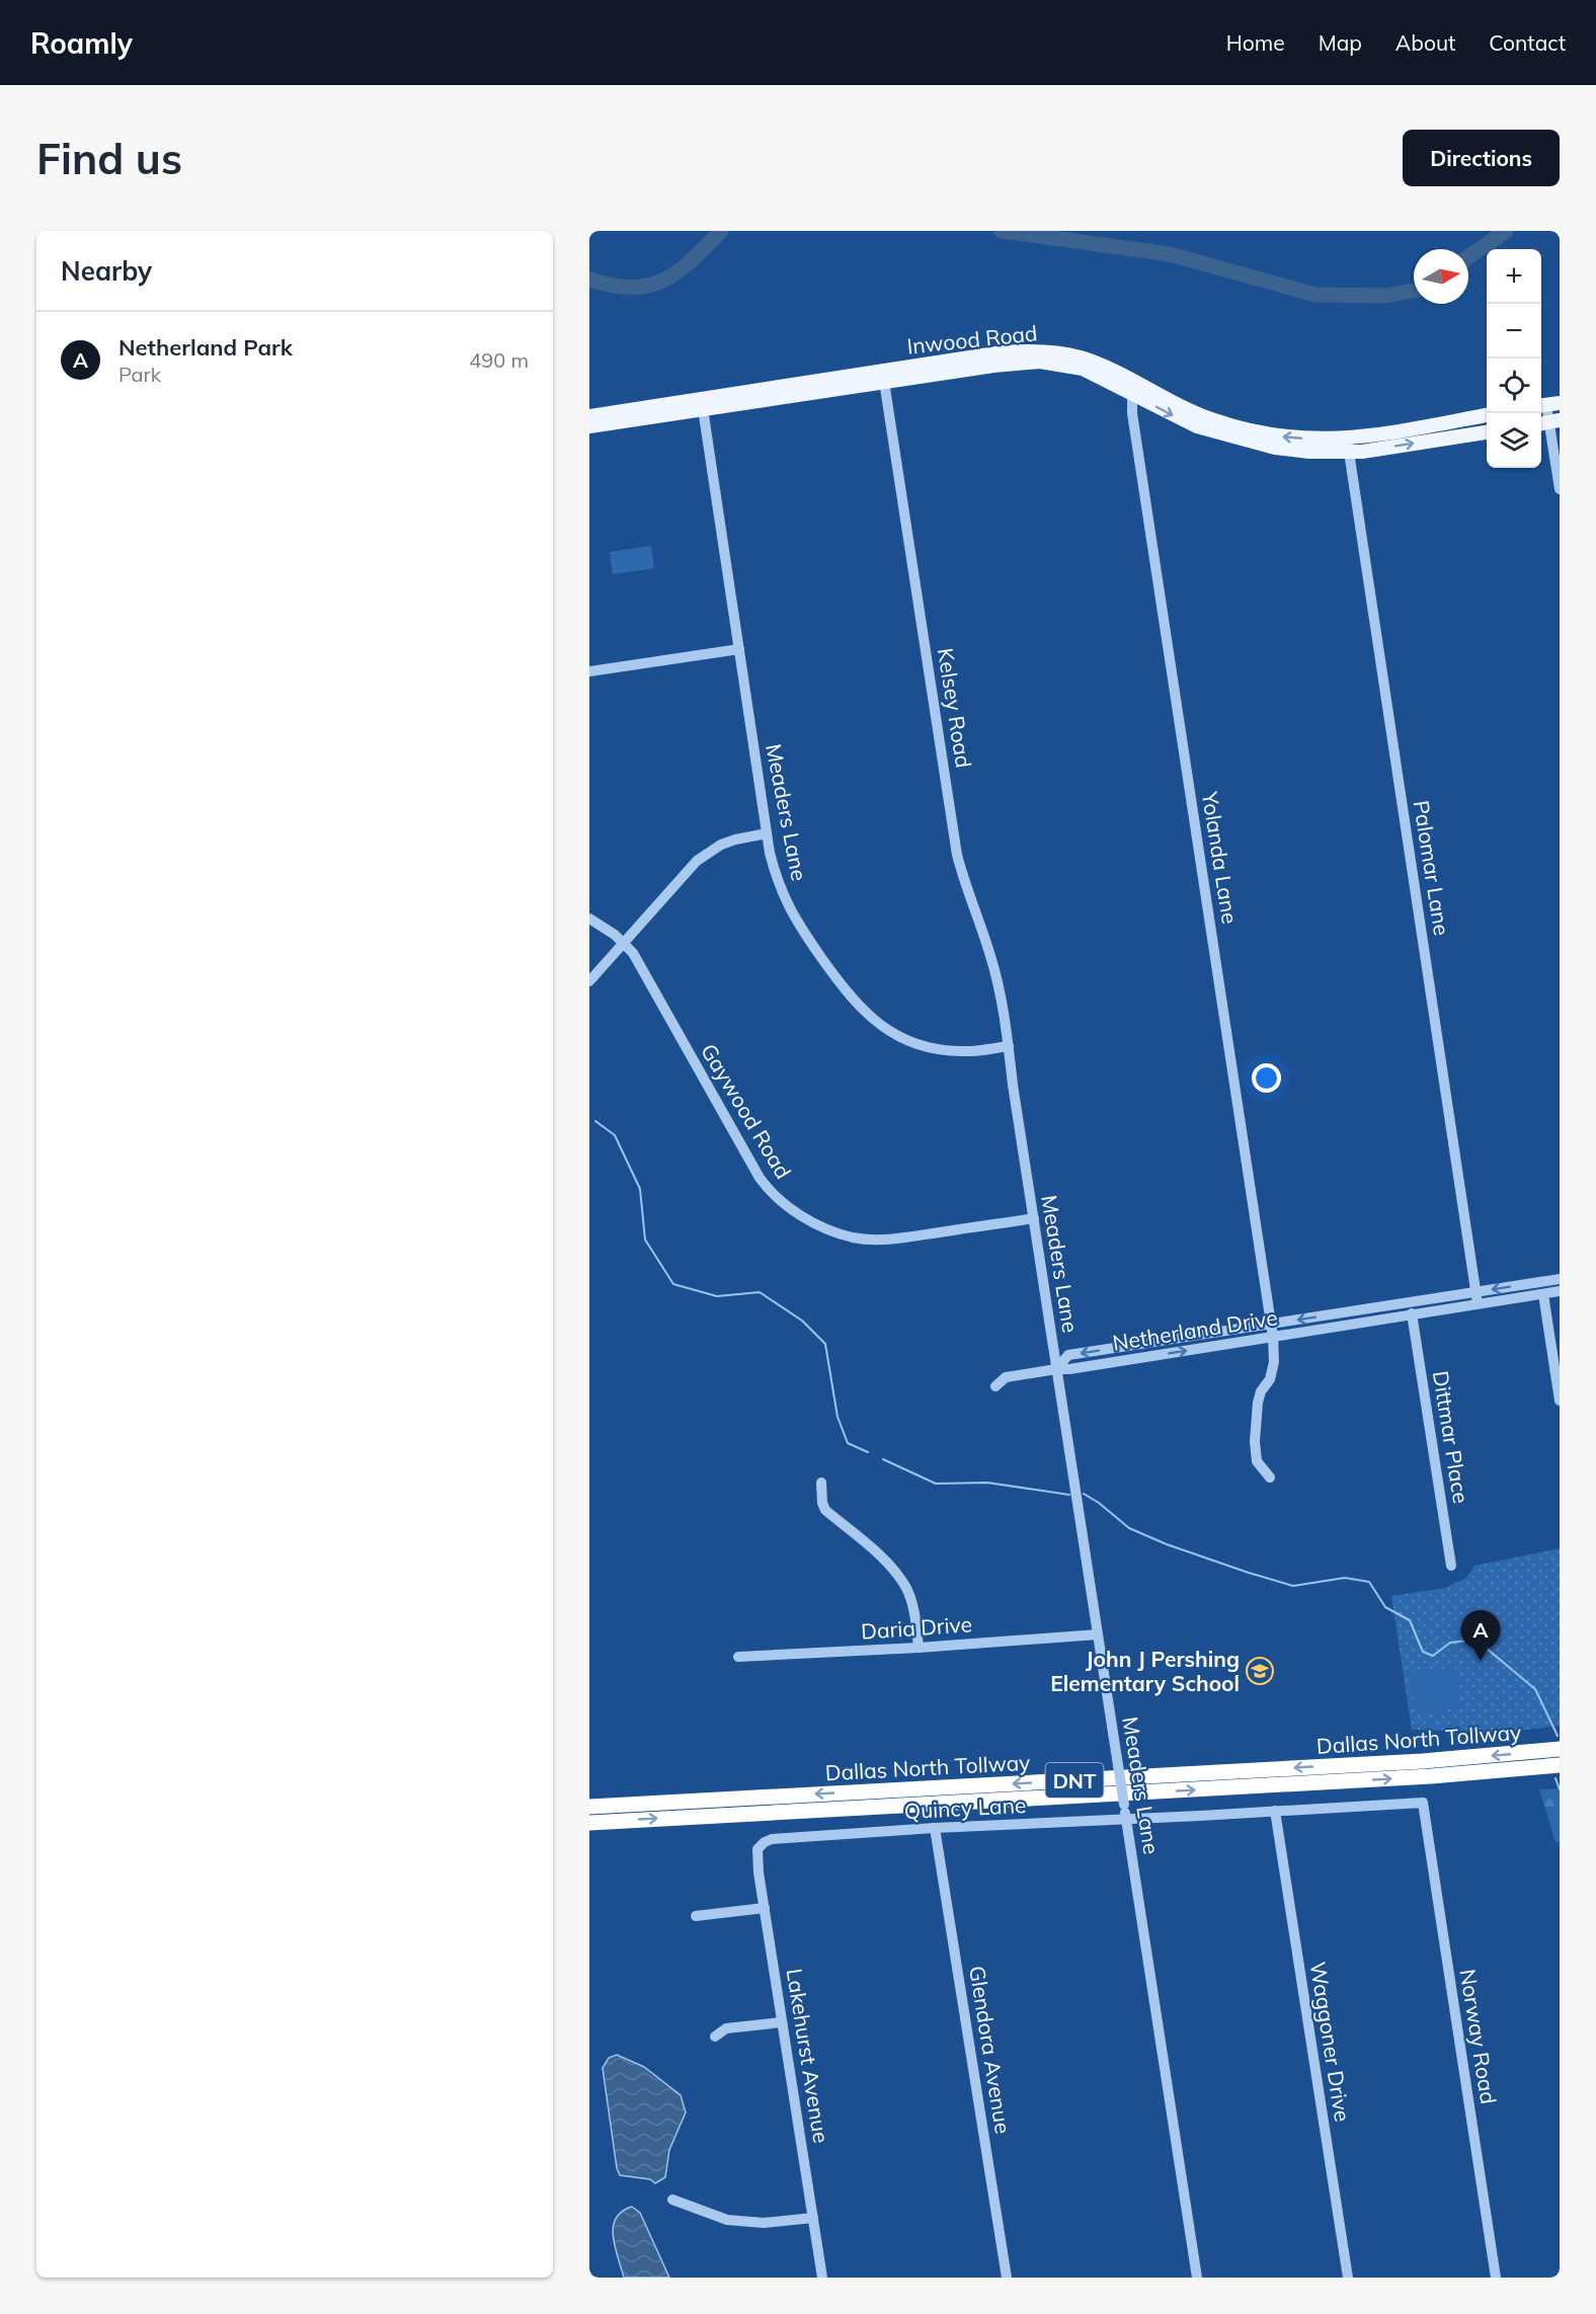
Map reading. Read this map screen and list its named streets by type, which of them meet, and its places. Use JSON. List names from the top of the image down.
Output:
{
  "streets": {
    "highway": ["Dallas North Tollway", "DNT"],
    "main road": ["Inwood Road"],
    "street": [
      "Kelsey Road",
      "Meaders Lane",
      "Yolanda Lane",
      "Palomar Lane",
      "Gaywood Road",
      "Netherland Drive",
      "Dittmar Place",
      "Daria Drive",
      "Quincy Lane",
      "Norway Road",
      "Waggoner Drive",
      "Glendora Avenue",
      "Lakehurst Avenue"
    ]
  },
  "crossings": [
    ["Inwood Road", "Kelsey Road"],
    ["Inwood Road", "Meaders Lane"],
    ["Inwood Road", "Yolanda Lane"],
    ["Inwood Road", "Palomar Lane"],
    ["Kelsey Road", "Meaders Lane"],
    ["Meaders Lane", "Gaywood Road"],
    ["Meaders Lane", "Netherland Drive"],
    ["Meaders Lane", "Daria Drive"],
    ["Meaders Lane", "Quincy Lane"],
    ["Yolanda Lane", "Netherland Drive"],
    ["Palomar Lane", "Netherland Drive"],
    ["Netherland Drive", "Dittmar Place"],
    ["Quincy Lane", "Norway Road"],
    ["Quincy Lane", "Waggoner Drive"],
    ["Quincy Lane", "Glendora Avenue"],
    ["Quincy Lane", "Lakehurst Avenue"]
  ],
  "places": {
    "school or university": ["John J Pershing Elementary School"]
  },
  "north": "right",
  "page": {
    "header": "Roamly",
    "nav": [
      "Home",
      "Map",
      "About",
      "Contact"
    ],
    "buttons": "Directions",
    "title": "Find us",
    "heading": "Nearby",
    "map_buttons": ["+", "−"],
    "list": [
      {
        "mark": "A",
        "name": "Netherland Park",
        "note": "Park",
        "value": "490 m"
      }
    ],
    "pins": "A"
  }
}
